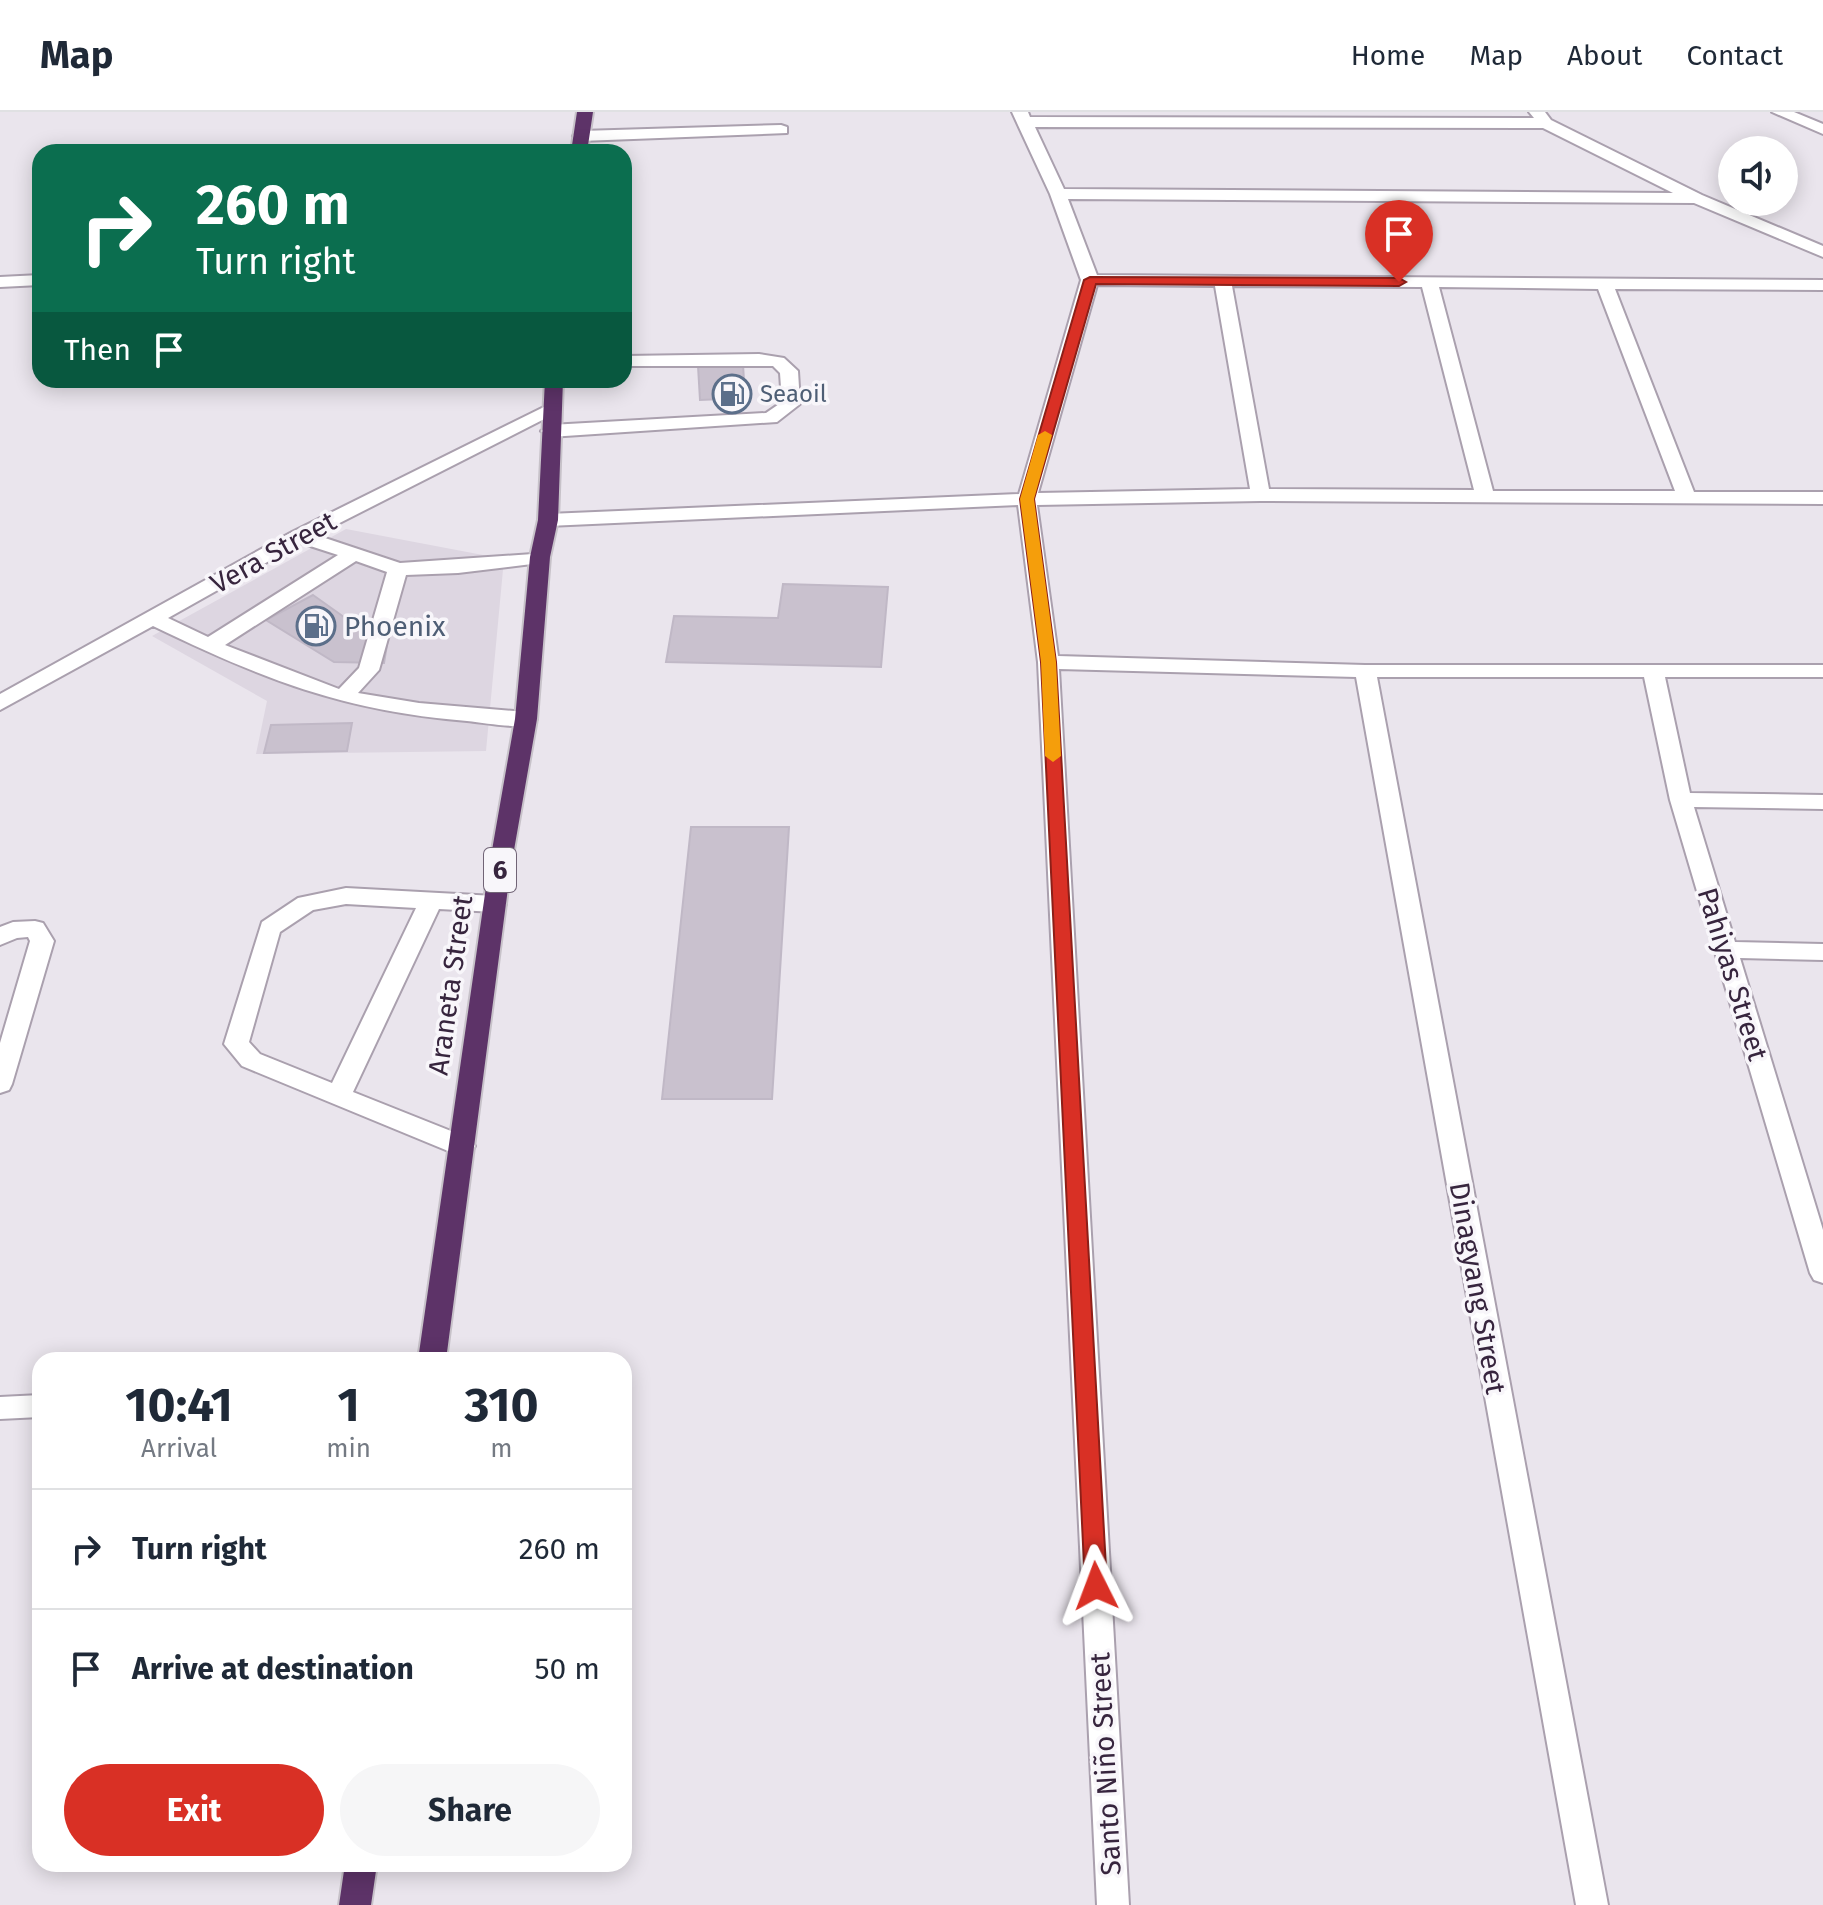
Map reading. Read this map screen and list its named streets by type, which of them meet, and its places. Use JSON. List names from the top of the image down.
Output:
{
  "streets": {
    "highway": ["6", "Araneta Street"],
    "street": [
      "Vera Street",
      "Pahiyas Street",
      "Dinagyang Street",
      "Santo Niño Street"
    ]
  },
  "crossings": [
    ["Vera Street", "Araneta Street"]
  ],
  "places": {
    "fuel station": ["Seaoil", "Phoenix"]
  },
  "page": {
    "header": "Map",
    "nav": [
      "Home",
      "Map",
      "About",
      "Contact"
    ],
    "turn": ["260 m", "Turn right"],
    "then": "Then",
    "eta": [
      "10:41",
      "Arrival",
      "1",
      "min",
      "310",
      "m"
    ],
    "list": [
      {
        "name": "Turn right",
        "value": "260 m"
      },
      {
        "name": "Arrive at destination",
        "value": "50 m"
      }
    ],
    "buttons": ["Exit", "Share"]
  }
}
